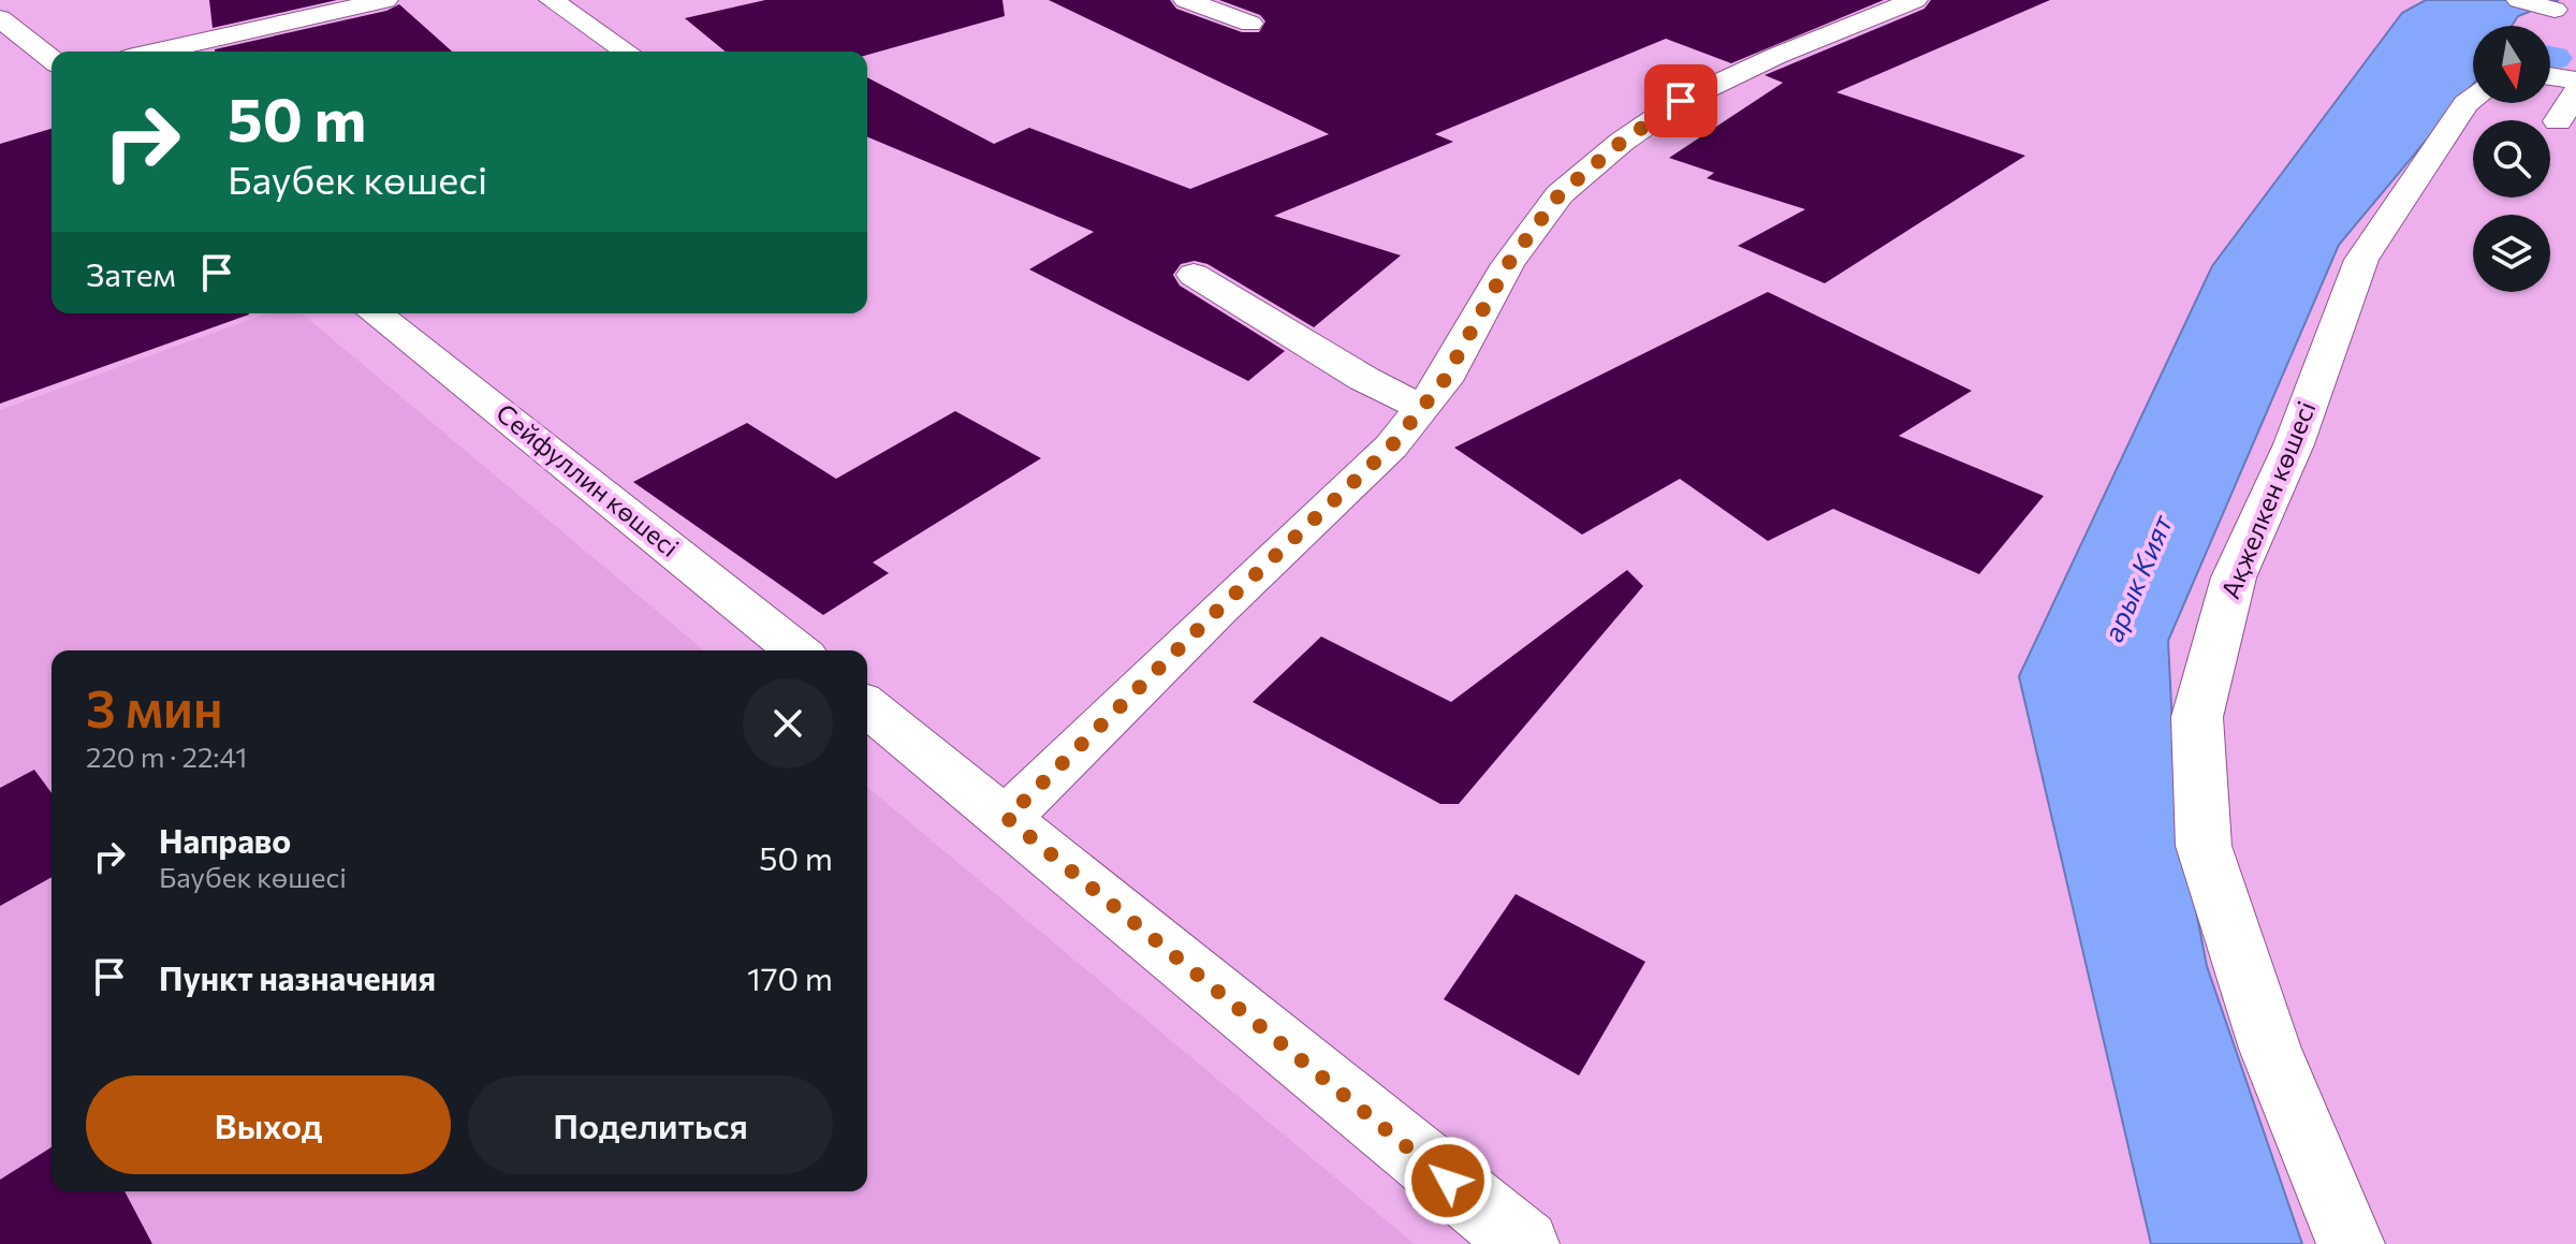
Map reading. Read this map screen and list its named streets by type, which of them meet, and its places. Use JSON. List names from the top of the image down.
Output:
{
  "streets": {
    "street": ["Сейфуллин көшесі", "Ақжелкен көшесі"]
  },
  "water": ["арык Кият"],
  "north": "bottom",
  "page": {
    "turn": ["50 m", "Баубек көшесі"],
    "then": "Затем",
    "heading": ["3 мин", "220 m · 22:41"],
    "list": [
      {
        "name": "Направо",
        "note": "Баубек көшесі",
        "value": "50 m"
      },
      {
        "name": "Пункт назначения",
        "value": "170 m"
      }
    ],
    "buttons": ["Выход", "Поделиться"]
  }
}
